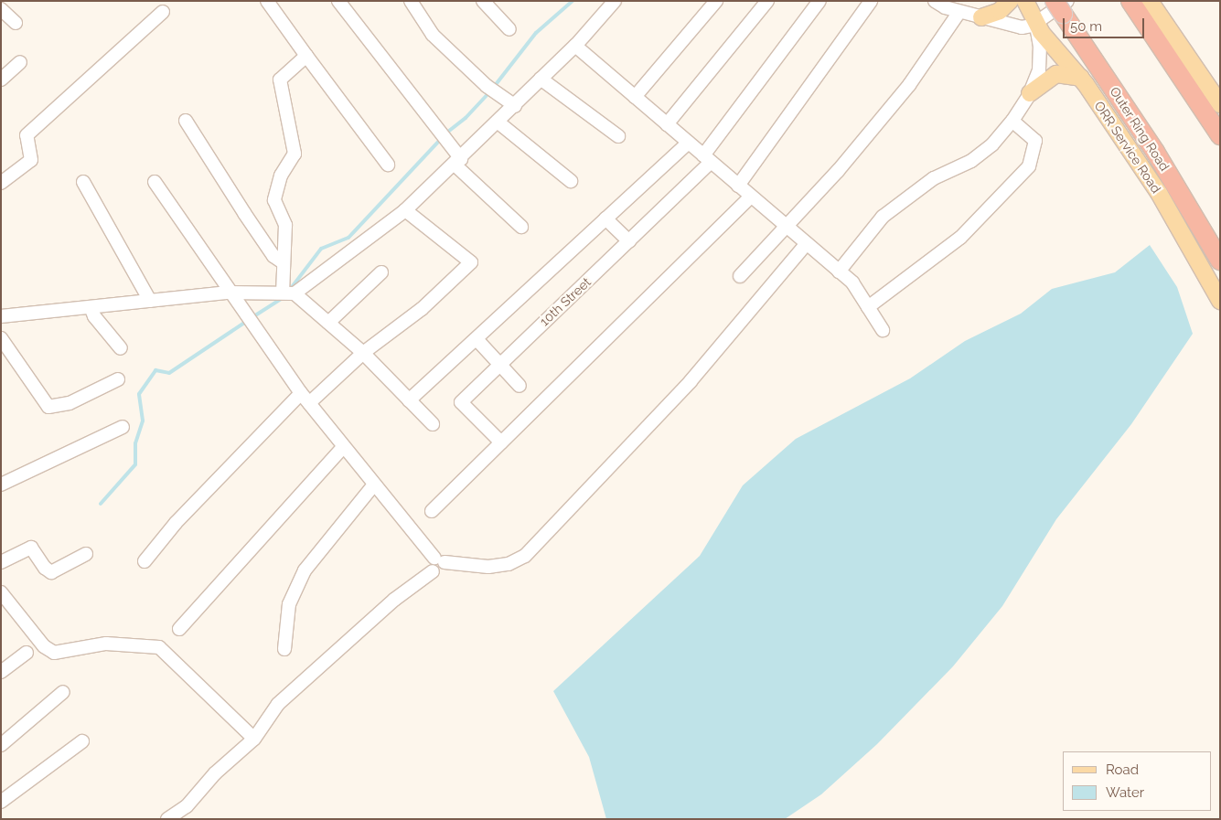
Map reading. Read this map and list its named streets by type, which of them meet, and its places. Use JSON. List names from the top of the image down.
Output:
{
  "streets": {
    "highway": ["Outer Ring Road"],
    "main road": ["ORR Service Road"],
    "street": ["10th Street"]
  },
  "legend": ["Road", "Water"],
  "scale_bar": "50 m"
}
